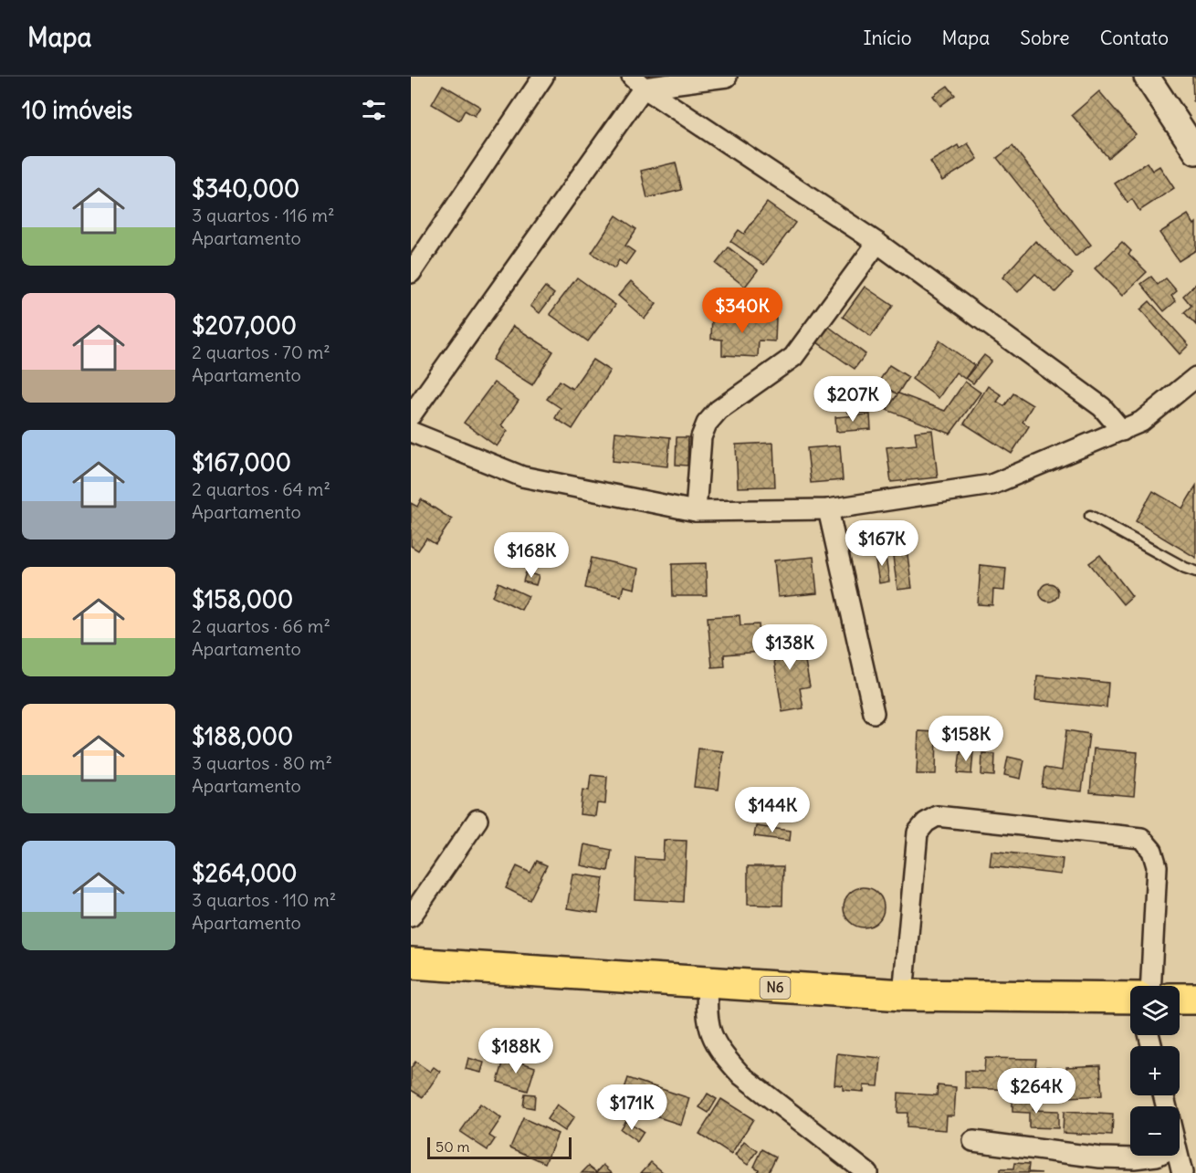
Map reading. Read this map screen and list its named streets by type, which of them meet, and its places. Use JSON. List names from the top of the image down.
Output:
{
  "streets": {
    "highway": ["N6"]
  },
  "scale_bar": "50 m",
  "page": {
    "header": "Mapa",
    "nav": [
      "Início",
      "Mapa",
      "Sobre",
      "Contato"
    ],
    "heading": "10 imóveis",
    "list": [
      {
        "name": "$340,000",
        "note": "3 quartos · 116 m² · Apartamento"
      },
      {
        "name": "$207,000",
        "note": "2 quartos · 70 m² · Apartamento"
      },
      {
        "name": "$167,000",
        "note": "2 quartos · 64 m² · Apartamento"
      },
      {
        "name": "$158,000",
        "note": "2 quartos · 66 m² · Apartamento"
      },
      {
        "name": "$188,000",
        "note": "3 quartos · 80 m² · Apartamento"
      },
      {
        "name": "$264,000",
        "note": "3 quartos · 110 m² · Apartamento"
      }
    ],
    "price": [
      "$340K",
      "$207K",
      "$167K",
      "$168K",
      "$138K",
      "$158K",
      "$144K",
      "$188K",
      "$264K",
      "$171K"
    ],
    "map_buttons": ["+", "−"],
    "scale": "50 m"
  }
}
